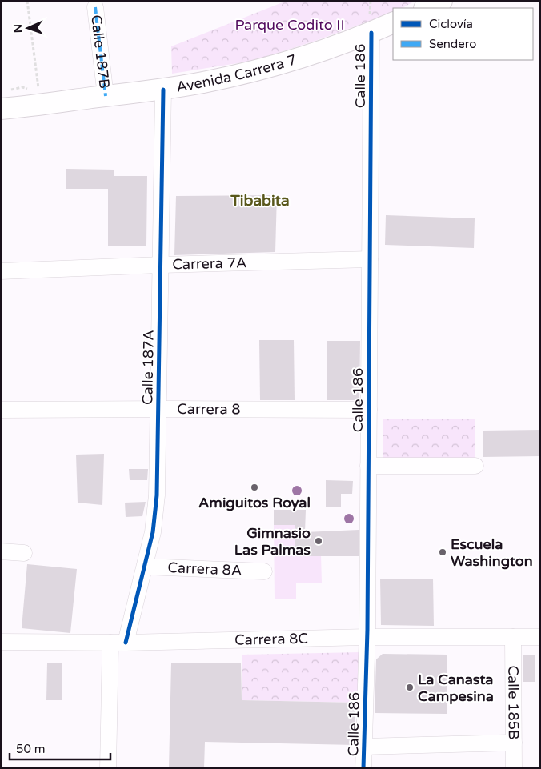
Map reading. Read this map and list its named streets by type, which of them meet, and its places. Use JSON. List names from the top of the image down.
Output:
{
  "streets": {
    "main road": ["Avenida Carrera 7"],
    "street": [
      "Calle 187B",
      "Calle 186",
      "Carrera 7A",
      "Calle 187A",
      "Carrera 8",
      "Carrera 8A",
      "Carrera 8C",
      "Calle 185B"
    ]
  },
  "crossings": [
    ["Calle 187B", "Avenida Carrera 7"],
    ["Avenida Carrera 7", "Calle 186"],
    ["Avenida Carrera 7", "Calle 187A"],
    ["Calle 186", "Carrera 7A"],
    ["Calle 186", "Carrera 8"],
    ["Calle 186", "Carrera 8C"],
    ["Carrera 7A", "Calle 187A"],
    ["Calle 187A", "Carrera 8"],
    ["Calle 187A", "Carrera 8A"],
    ["Calle 187A", "Carrera 8C"],
    ["Carrera 8C", "Calle 185B"]
  ],
  "districts": ["Tibabita"],
  "parks": ["Parque Codito II"],
  "places": [
    "Amiguitos Royal",
    "Gimnasio Las Palmas",
    "Escuela Washington",
    "La Canasta Campesina"
  ],
  "legend": ["Ciclovía", "Sendero"],
  "scale_bar": "50 m",
  "north": "left"
}
